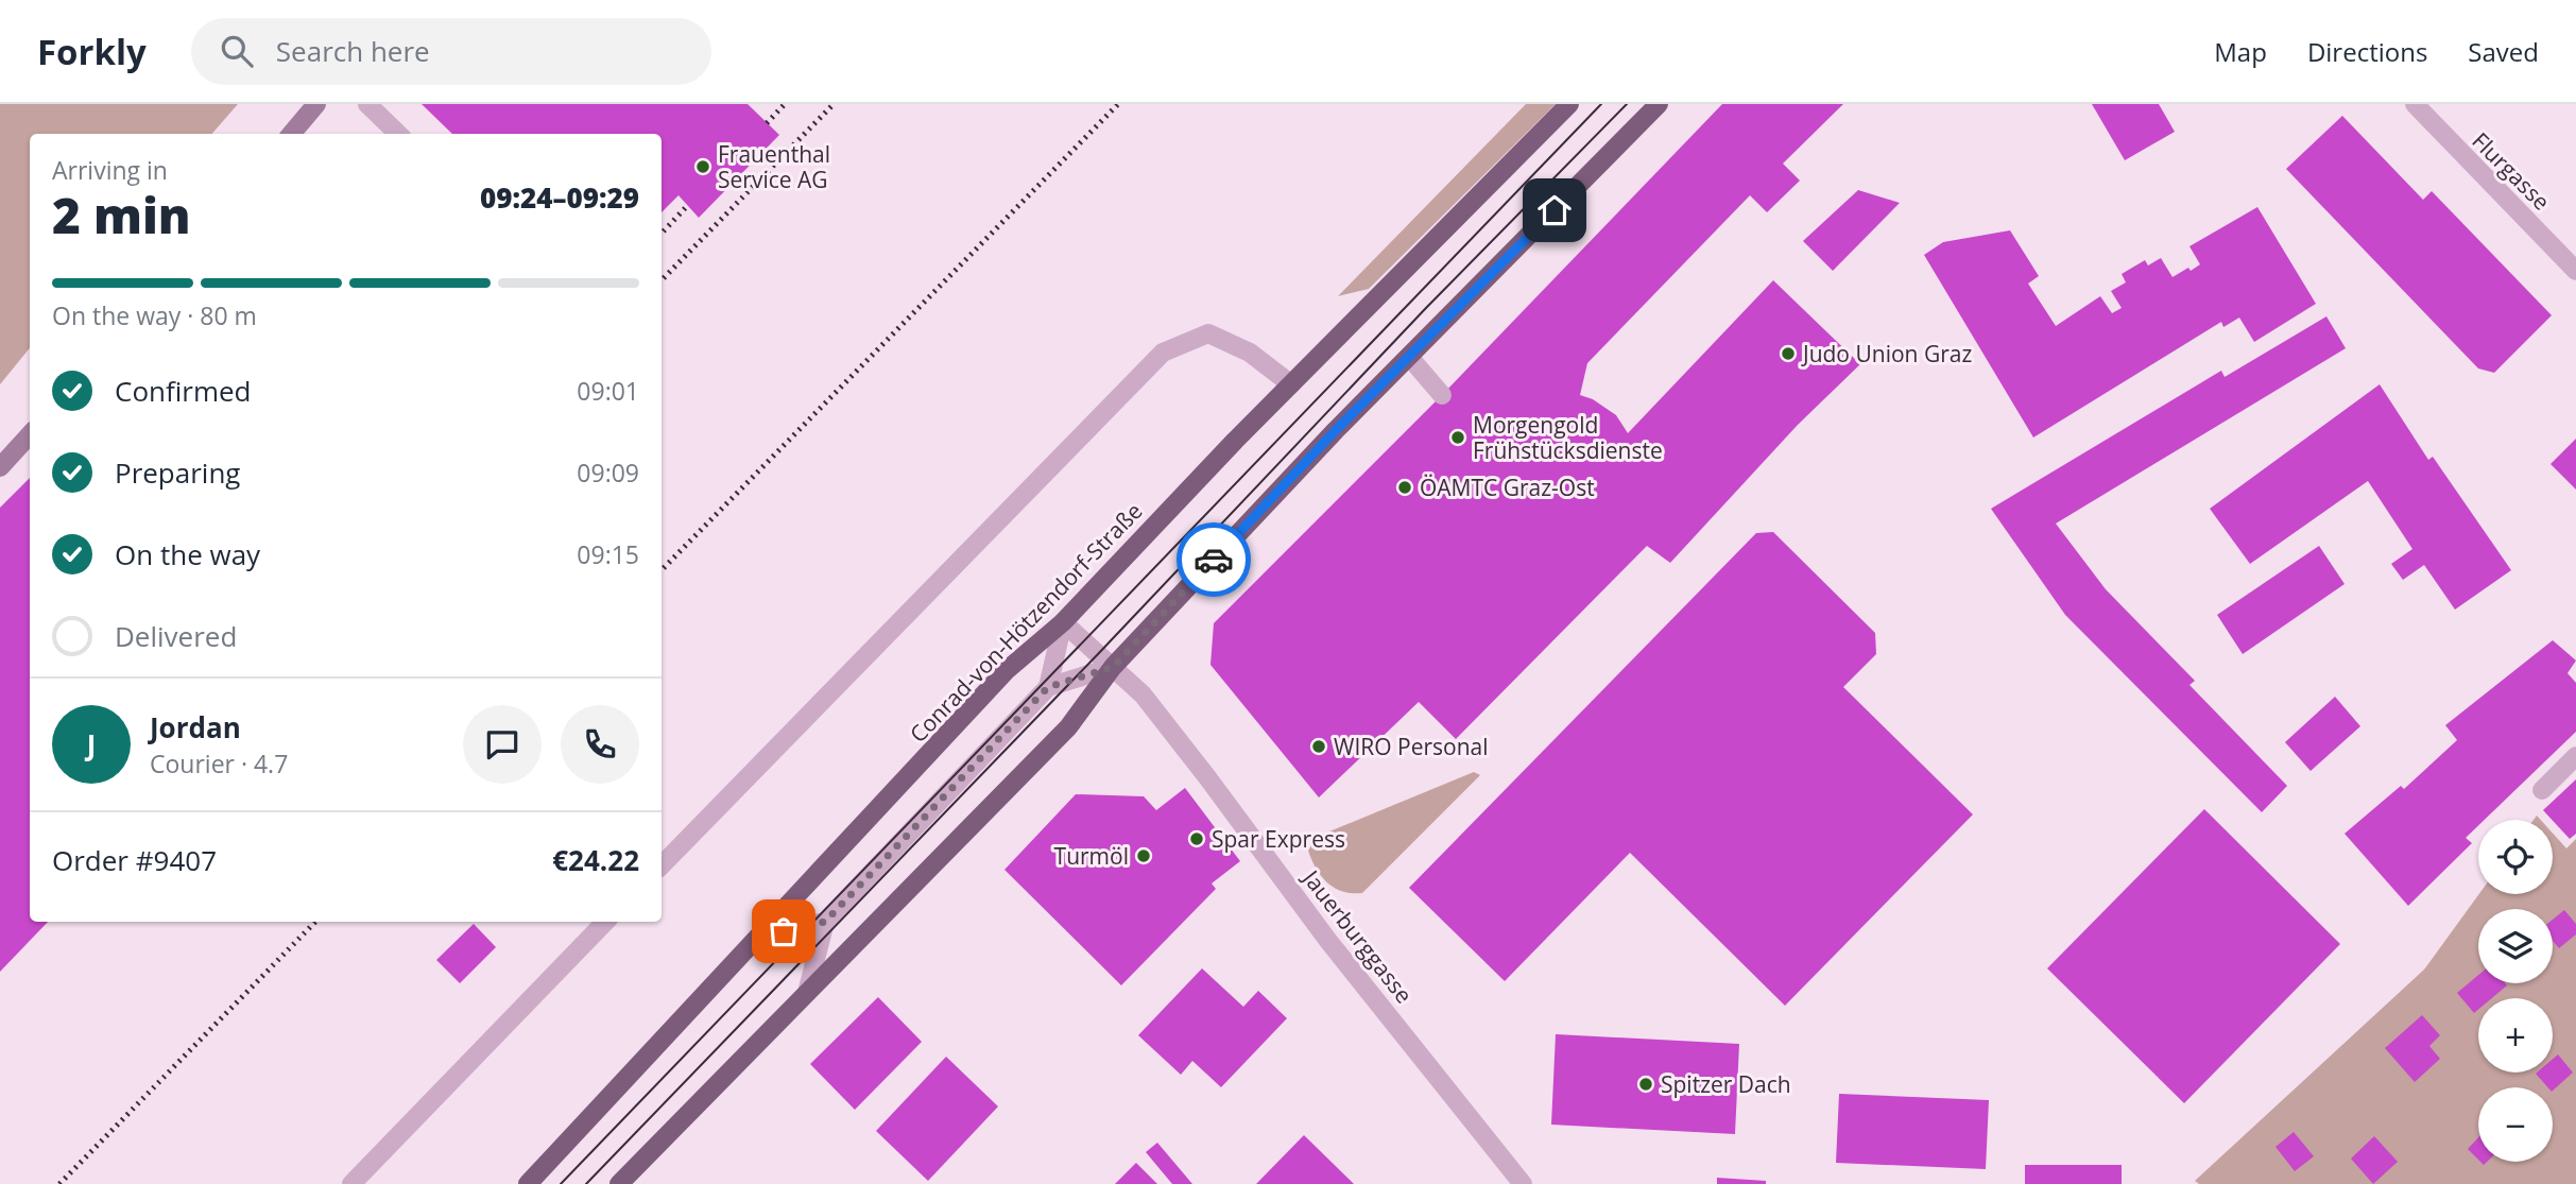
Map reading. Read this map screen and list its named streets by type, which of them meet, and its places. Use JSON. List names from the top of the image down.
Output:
{
  "streets": {
    "main road": ["Conrad-von-Hötzendorf-Straße"],
    "street": ["Flurgasse", "Jauerburggasse"]
  },
  "crossings": [
    ["Conrad-von-Hötzendorf-Straße", "Jauerburggasse"]
  ],
  "places": [
    "Frauenthal Service AG",
    "Judo Union Graz",
    "Morgengold Frühstücksdienste",
    "ÖAMTC Graz-Ost",
    "WIRO Personal",
    "Spar Express",
    "Turmöl",
    "Spitzer Dach"
  ],
  "page": {
    "header": "Forkly",
    "search": "Search here",
    "nav": ["Map", "Directions", "Saved"],
    "heading": ["2 min", "Arriving in", "09:24–09:29"],
    "panel": [
      "Jordan",
      "Courier · 4.7",
      "Order #9407",
      "€24.22"
    ],
    "bar": "On the way · 80 m",
    "list": [
      ["Confirmed", "09:01"],
      ["Preparing", "09:09"],
      ["On the way", "09:15"],
      "Delivered"
    ],
    "round": "J",
    "map_buttons": ["+", "−"]
  }
}
